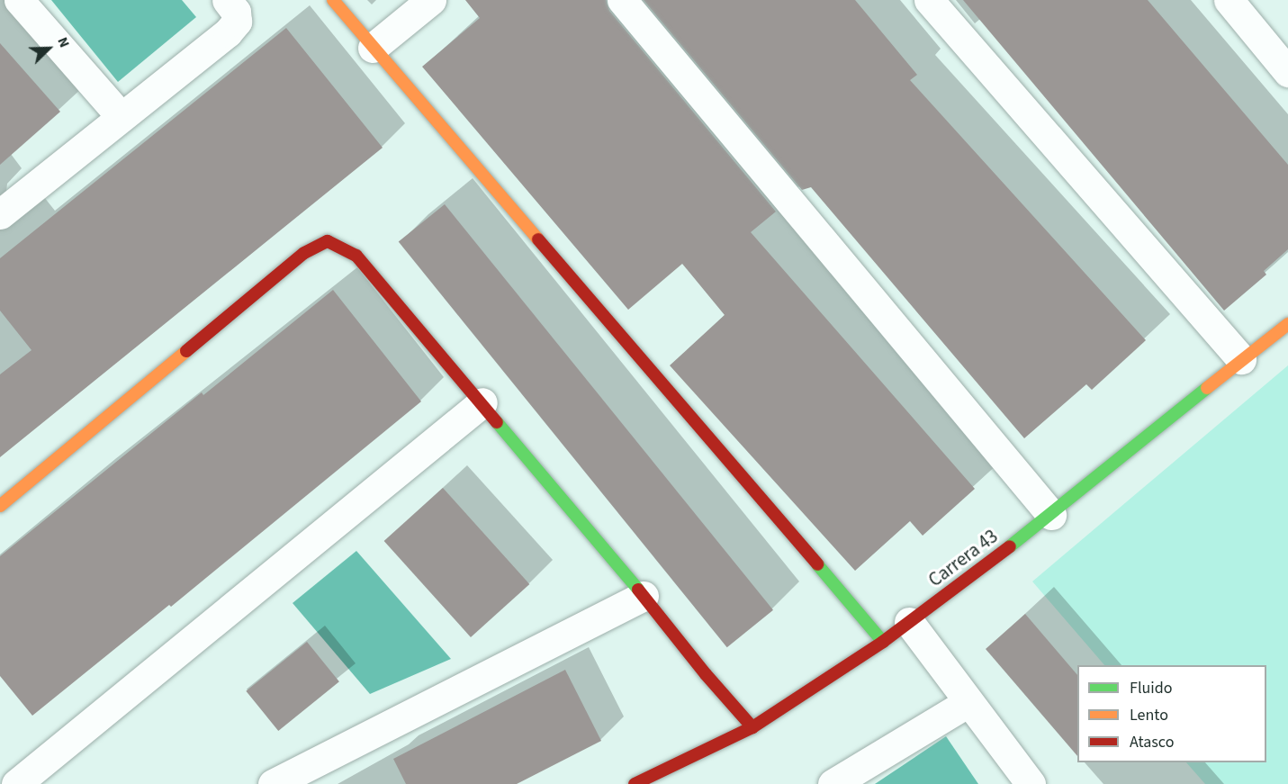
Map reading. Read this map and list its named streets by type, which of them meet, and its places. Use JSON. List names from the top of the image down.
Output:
{
  "streets": {
    "street": ["Carrera 43"]
  },
  "legend": ["Fluido", "Lento", "Atasco"],
  "north": "top right"
}
